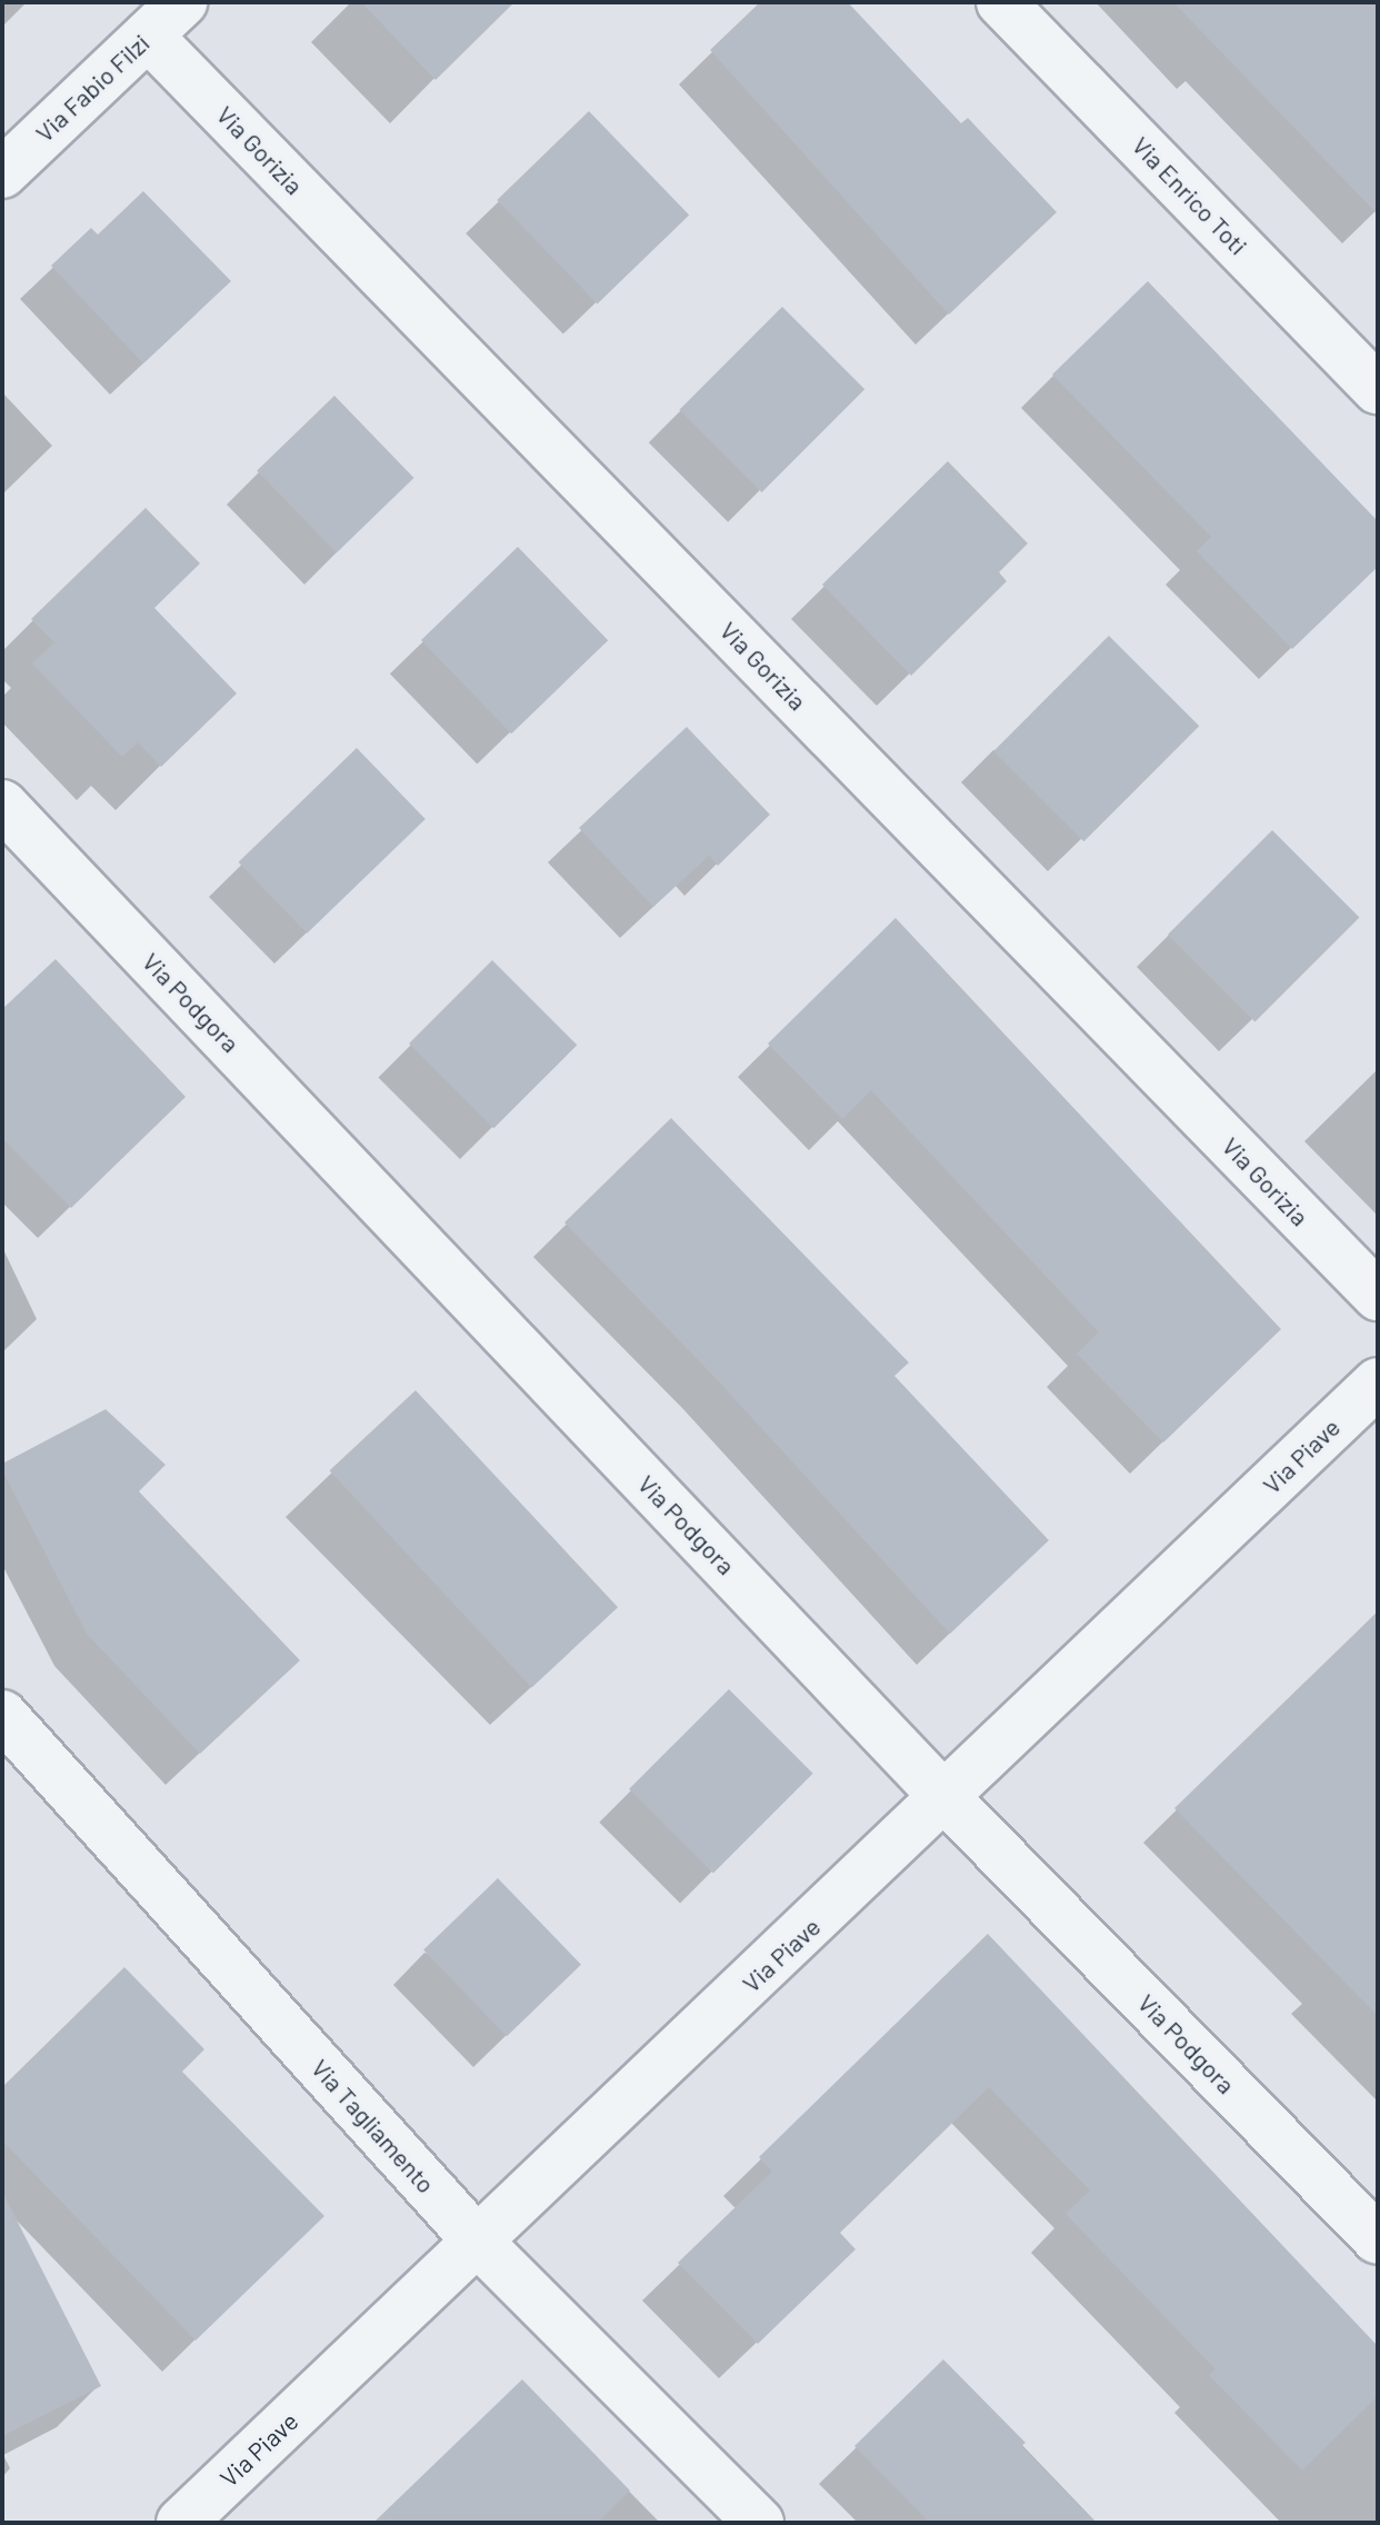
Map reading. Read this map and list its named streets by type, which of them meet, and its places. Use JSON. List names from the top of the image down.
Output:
{
  "streets": {
    "street": [
      "Via Fabio Filzi",
      "Via Gorizia",
      "Via Enrico Toti",
      "Via Podgora",
      "Via Piave",
      "Via Tagliamento"
    ]
  },
  "crossings": [
    ["Via Fabio Filzi", "Via Gorizia"],
    ["Via Podgora", "Via Piave"],
    ["Via Piave", "Via Tagliamento"]
  ]
}
